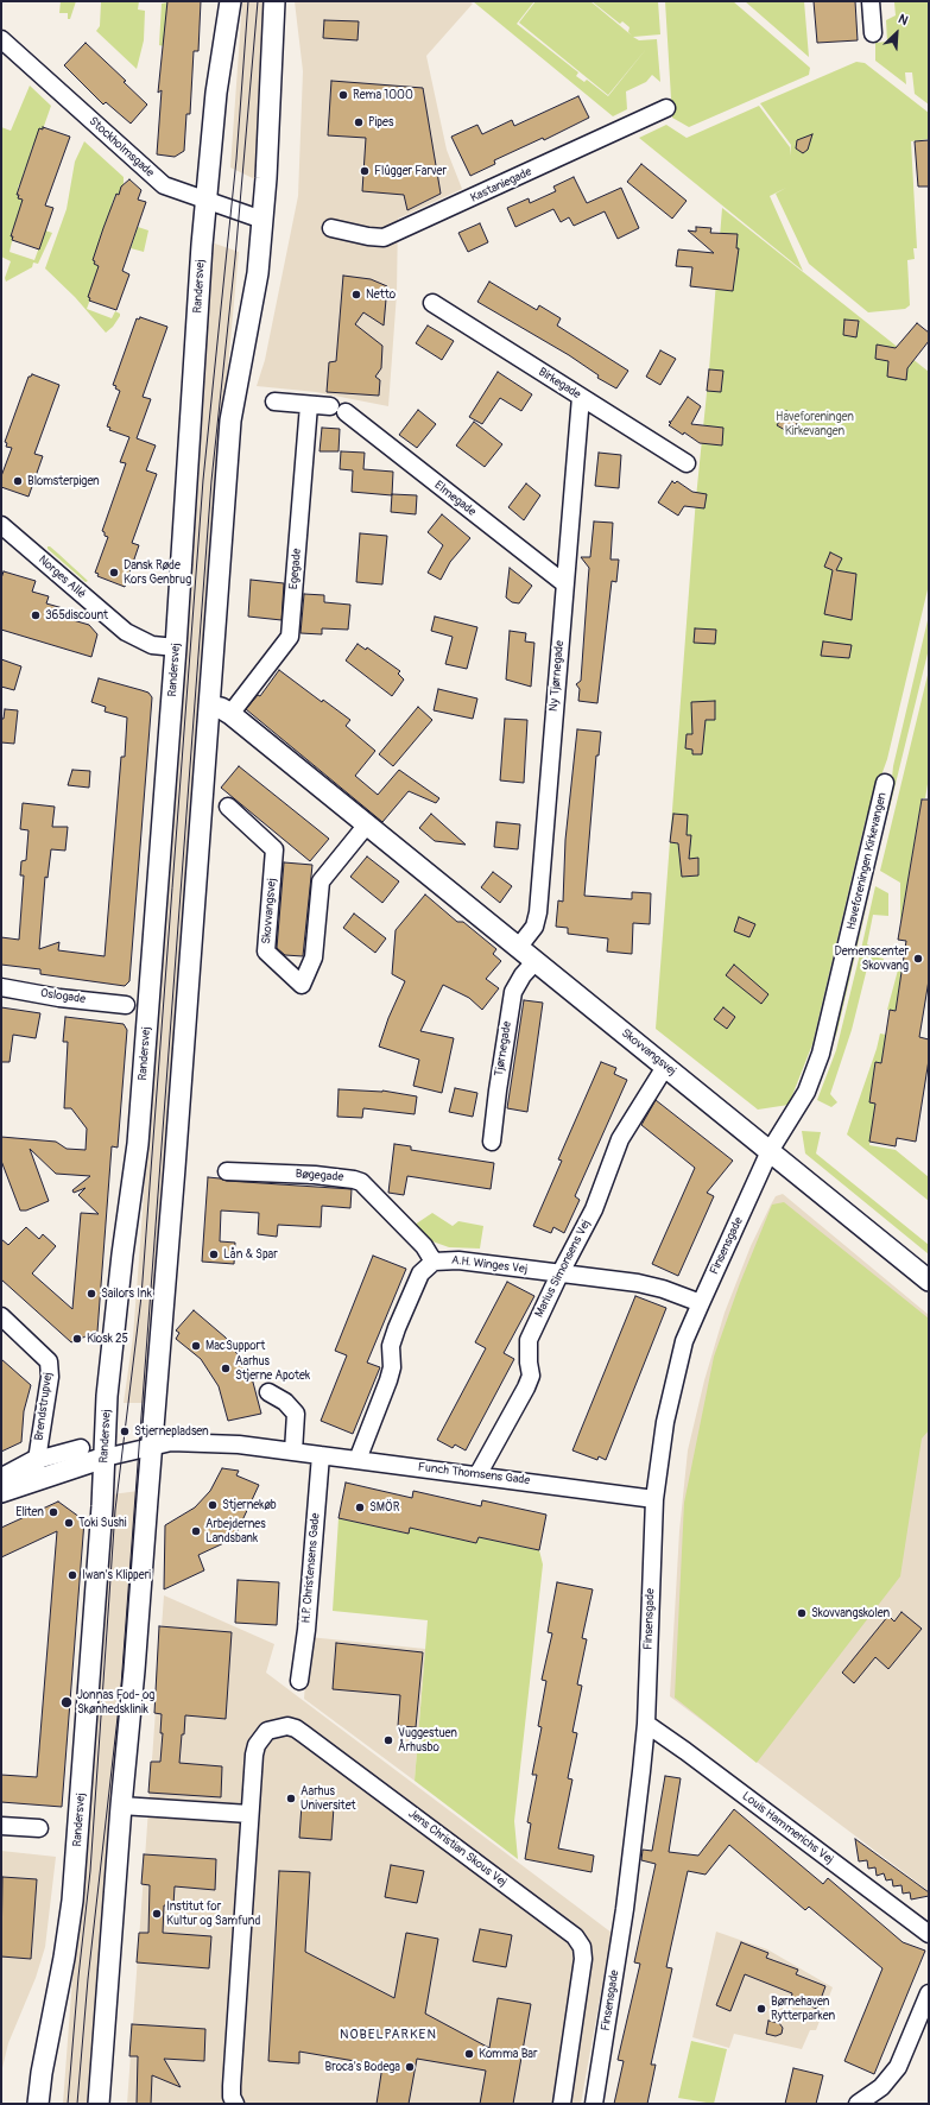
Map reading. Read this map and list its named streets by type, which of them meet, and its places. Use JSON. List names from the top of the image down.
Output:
{
  "streets": {
    "street": [
      "Stockholmsgade",
      "Kastaniegade",
      "Randersvej",
      "Birkegade",
      "Elmegade",
      "Egegade",
      "Norges Allé",
      "Ny Tjørnegade",
      "Haveforeningen Kirkevangen",
      "Skovvangsvej",
      "Oslogade",
      "Tjørnegade",
      "Bøgegade",
      "Finsensgade",
      "A.H. Winges Vej",
      "Marius Simonsens Vej",
      "Brendstrupvej",
      "Funch Thomsens Gade",
      "H.P. Christensens Gade",
      "Louis Hammerichs Vej",
      "Jens Christian Skous Vej"
    ]
  },
  "crossings": [
    ["Stockholmsgade", "Randersvej"],
    ["Randersvej", "Norges Allé"],
    ["Randersvej", "Funch Thomsens Gade"],
    ["Birkegade", "Ny Tjørnegade"],
    ["Elmegade", "Egegade"],
    ["Elmegade", "Ny Tjørnegade"],
    ["Egegade", "Skovvangsvej"],
    ["Ny Tjørnegade", "Skovvangsvej"],
    ["Haveforeningen Kirkevangen", "Skovvangsvej"],
    ["Haveforeningen Kirkevangen", "Finsensgade"],
    ["Skovvangsvej", "Tjørnegade"],
    ["Skovvangsvej", "Finsensgade"],
    ["Skovvangsvej", "Marius Simonsens Vej"],
    ["Bøgegade", "A.H. Winges Vej"],
    ["Finsensgade", "A.H. Winges Vej"],
    ["Finsensgade", "Funch Thomsens Gade"],
    ["Finsensgade", "Louis Hammerichs Vej"],
    ["A.H. Winges Vej", "Marius Simonsens Vej"],
    ["A.H. Winges Vej", "Funch Thomsens Gade"],
    ["Marius Simonsens Vej", "Funch Thomsens Gade"],
    ["Funch Thomsens Gade", "H.P. Christensens Gade"]
  ],
  "districts": ["NOBELPARKEN"],
  "parks": ["Haveforeningen Kirkevangen"],
  "places": [
    "Rema 1000",
    "Pipes",
    "Flûgger Farver",
    "Netto",
    "Blomsterpigen",
    "Dansk Røde Kors Genbrug",
    "365discount",
    "Demenscenter Skovvang",
    "Lån & Spar",
    "Sailors Ink",
    "Kiosk 25",
    "MacSupport",
    "Aarhus Stjerne Apotek",
    "Stjernepladsen",
    "Stjernekøb",
    "SMÖR",
    "Eliten",
    "Toki Sushi",
    "Arbejdernes Landsbank",
    "Iwan's Klipperi",
    "Skovvangskolen",
    "Jonnas Fod- og Skønhedsklinik",
    "Vuggestuen Århusbo",
    "Aarhus Universitet",
    "Institut for Kultur og Samfund",
    "Børnehaven Rytterparken",
    "Komma Bar",
    "Broca's Bodega"
  ],
  "north": "top right"
}
